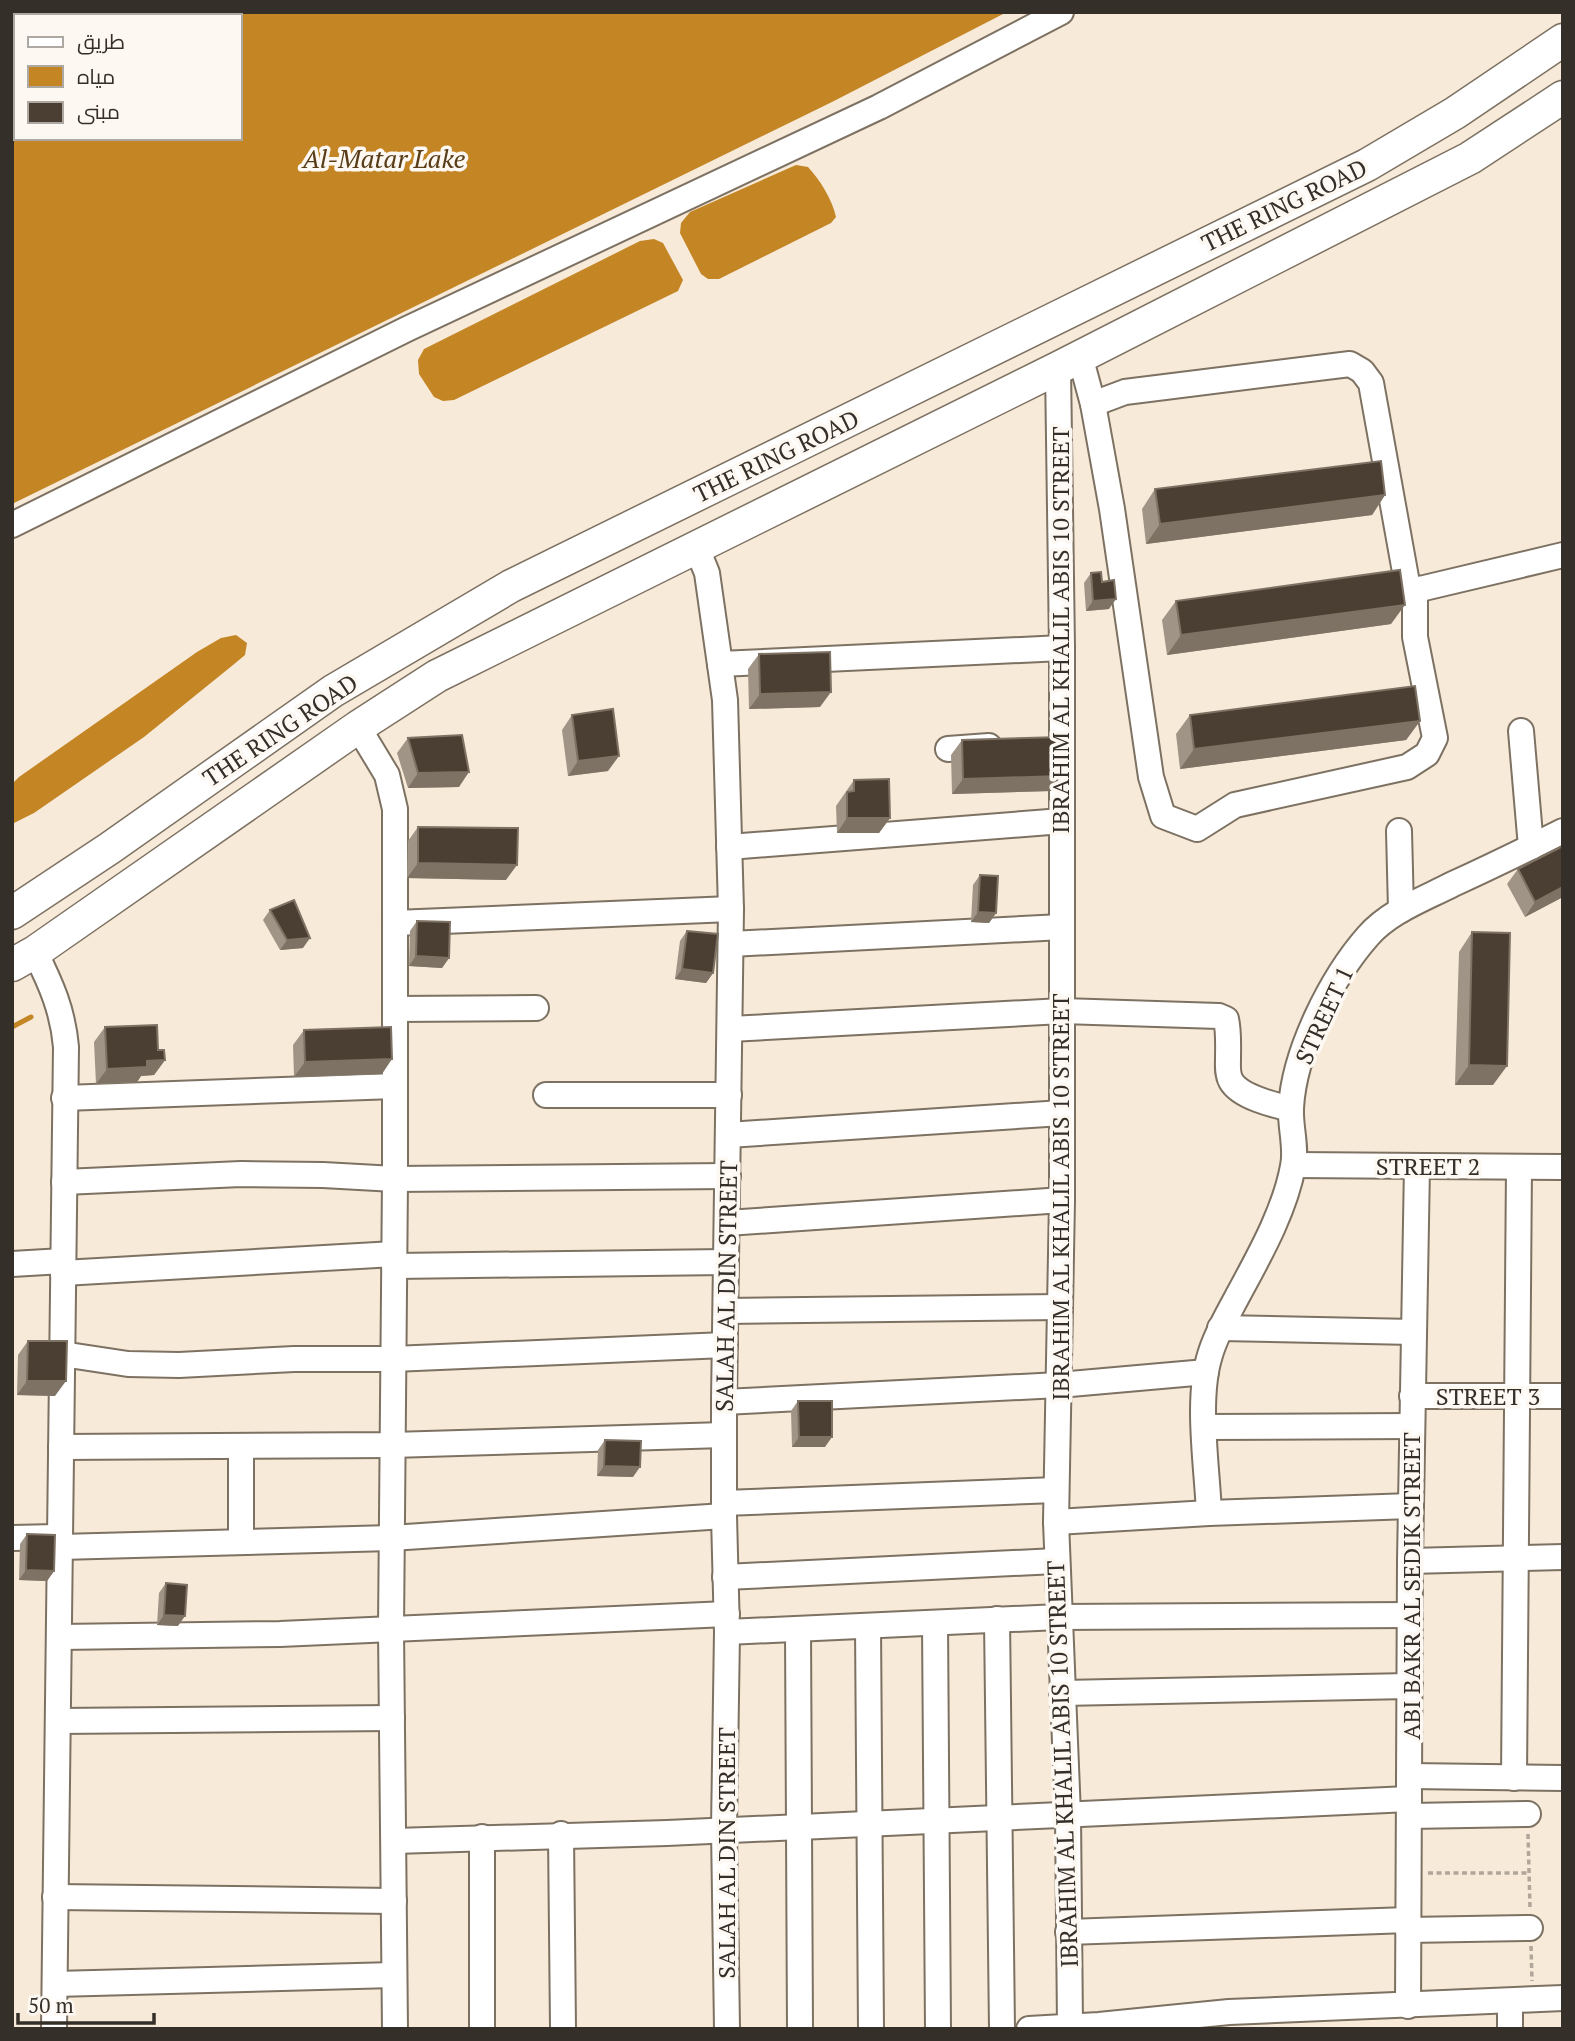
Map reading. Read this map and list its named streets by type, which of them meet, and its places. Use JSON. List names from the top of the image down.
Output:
{
  "streets": {
    "main road": ["THE RING ROAD"],
    "street": [
      "IBRAHIM AL KHALIL ABIS 10 STREET",
      "STREET 1",
      "STREET 2",
      "SALAH AL DIN STREET",
      "STREET 3",
      "ABI BAKR AL SEDIK STREET"
    ]
  },
  "crossings": [
    ["THE RING ROAD", "IBRAHIM AL KHALIL ABIS 10 STREET"],
    ["THE RING ROAD", "SALAH AL DIN STREET"],
    ["STREET 1", "STREET 2"],
    ["STREET 2", "ABI BAKR AL SEDIK STREET"],
    ["STREET 3", "ABI BAKR AL SEDIK STREET"]
  ],
  "water": ["Al-Matar Lake"],
  "legend": ["طريق", "مياه", "مبنى"],
  "scale_bar": "50 m"
}
